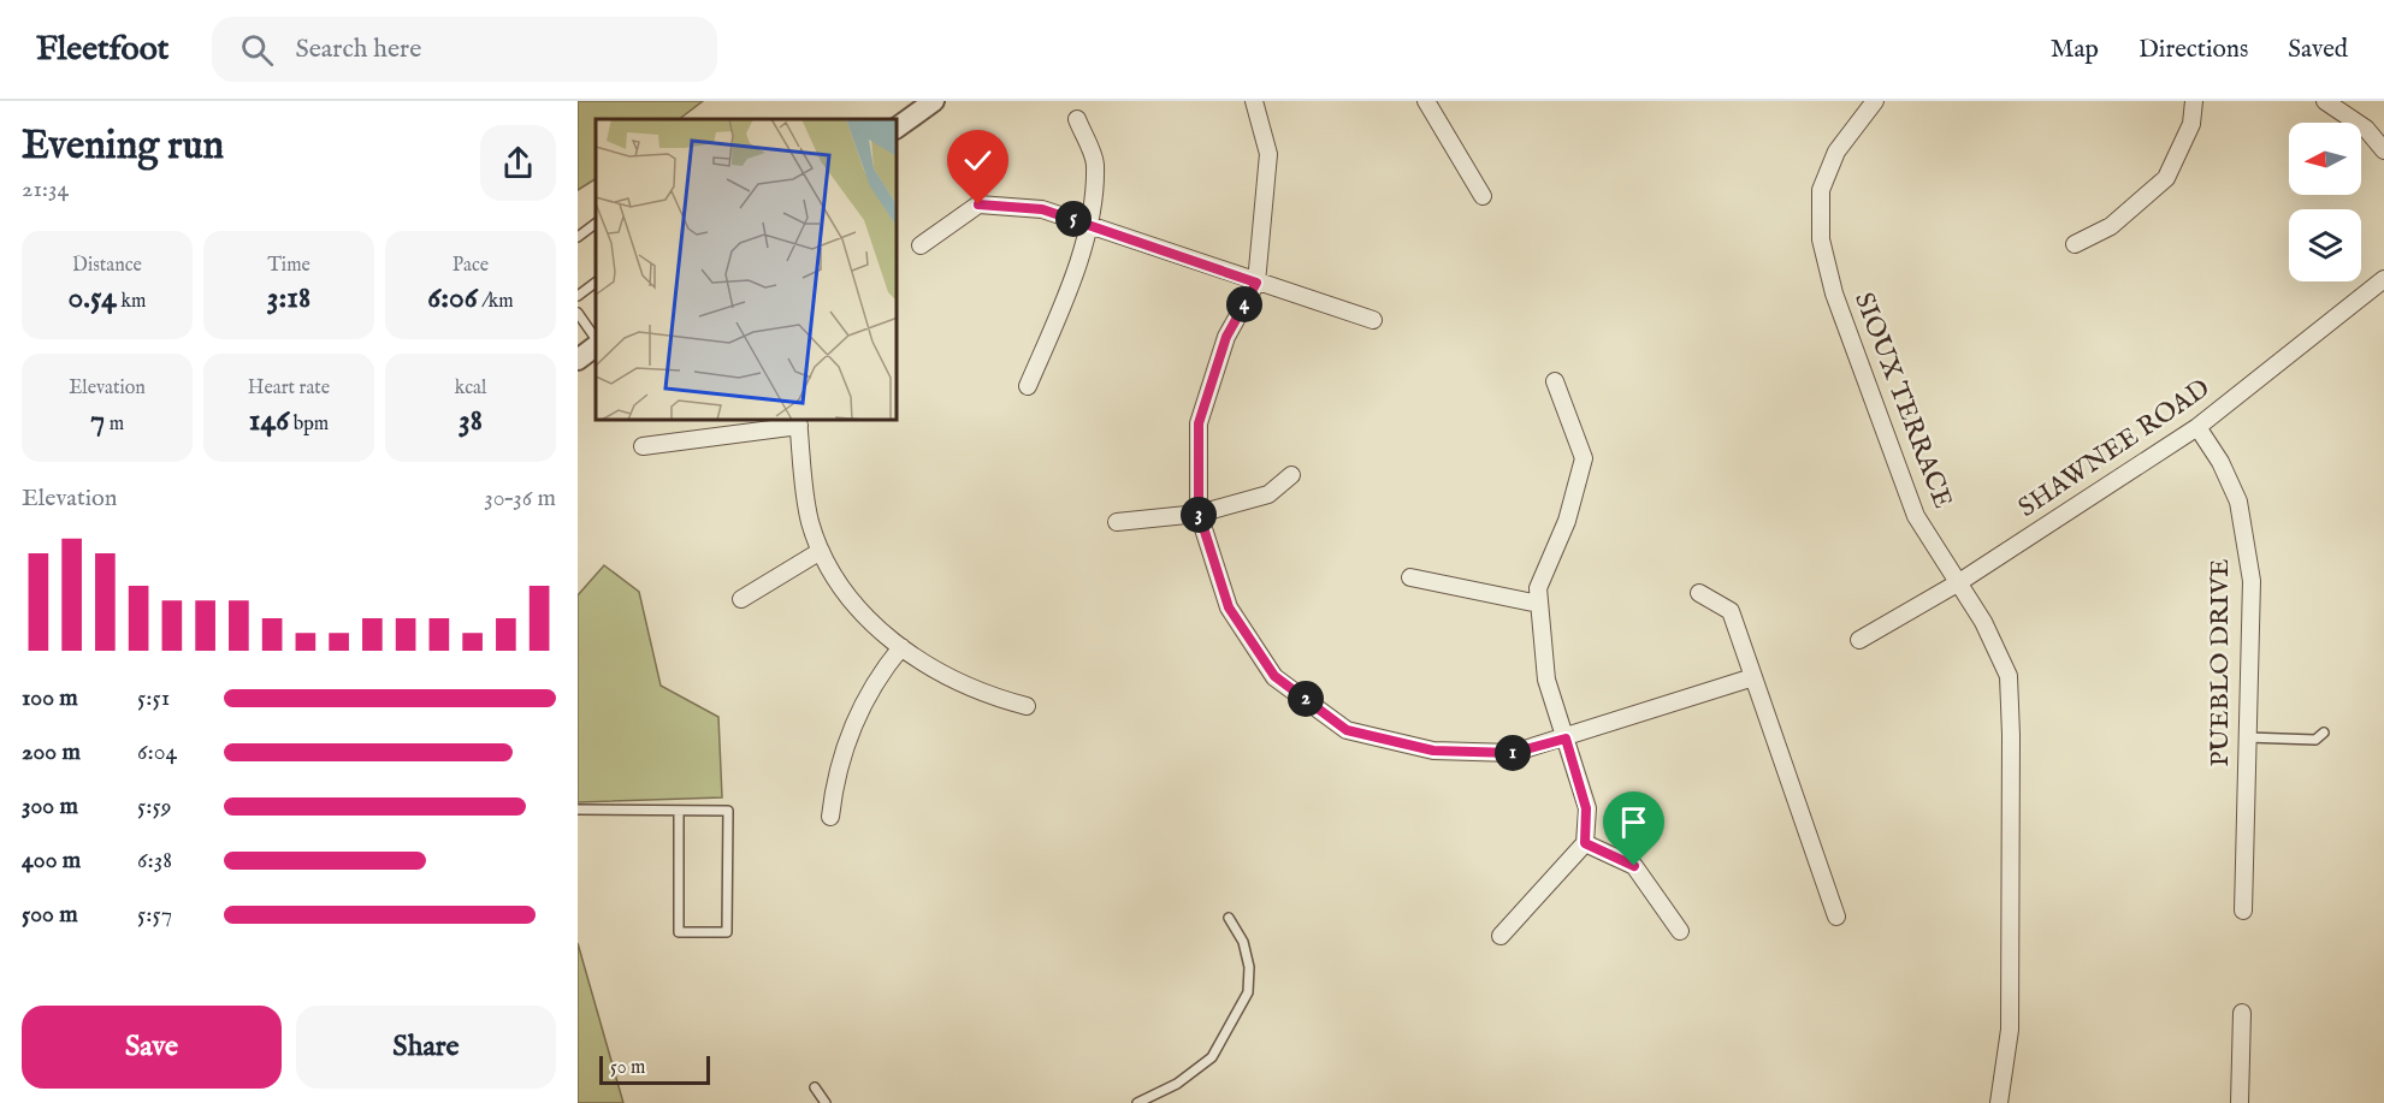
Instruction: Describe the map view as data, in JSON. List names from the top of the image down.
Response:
{
  "streets": {
    "street": ["SIOUX TERRACE", "SHAWNEE ROAD", "PUEBLO DRIVE"]
  },
  "crossings": [
    ["SIOUX TERRACE", "SHAWNEE ROAD"],
    ["SHAWNEE ROAD", "PUEBLO DRIVE"]
  ],
  "scale_bar": "50 m",
  "north": "left",
  "page": {
    "header": "Fleetfoot",
    "search": "Search here",
    "nav": ["Map", "Directions", "Saved"],
    "heading": ["Evening run", "21:34"],
    "pins": [
      "5",
      "4",
      "3",
      "2",
      "1"
    ],
    "stats": [
      ["Distance", "0.54 km"],
      ["Time", "3:18"],
      ["Pace", "6:06 /km"],
      ["Elevation", "7 m"],
      ["Heart rate", "146 bpm"],
      ["kcal", "38"]
    ],
    "chart": ["Elevation", "30–36 m"],
    "list": [
      {
        "name": "100 m",
        "note": "5:51"
      },
      {
        "name": "200 m",
        "note": "6:04"
      },
      {
        "name": "300 m",
        "note": "5:59"
      },
      {
        "name": "400 m",
        "note": "6:38"
      },
      {
        "name": "500 m",
        "note": "5:57"
      }
    ],
    "buttons": ["Save", "Share"],
    "scale": "50 m"
  }
}
